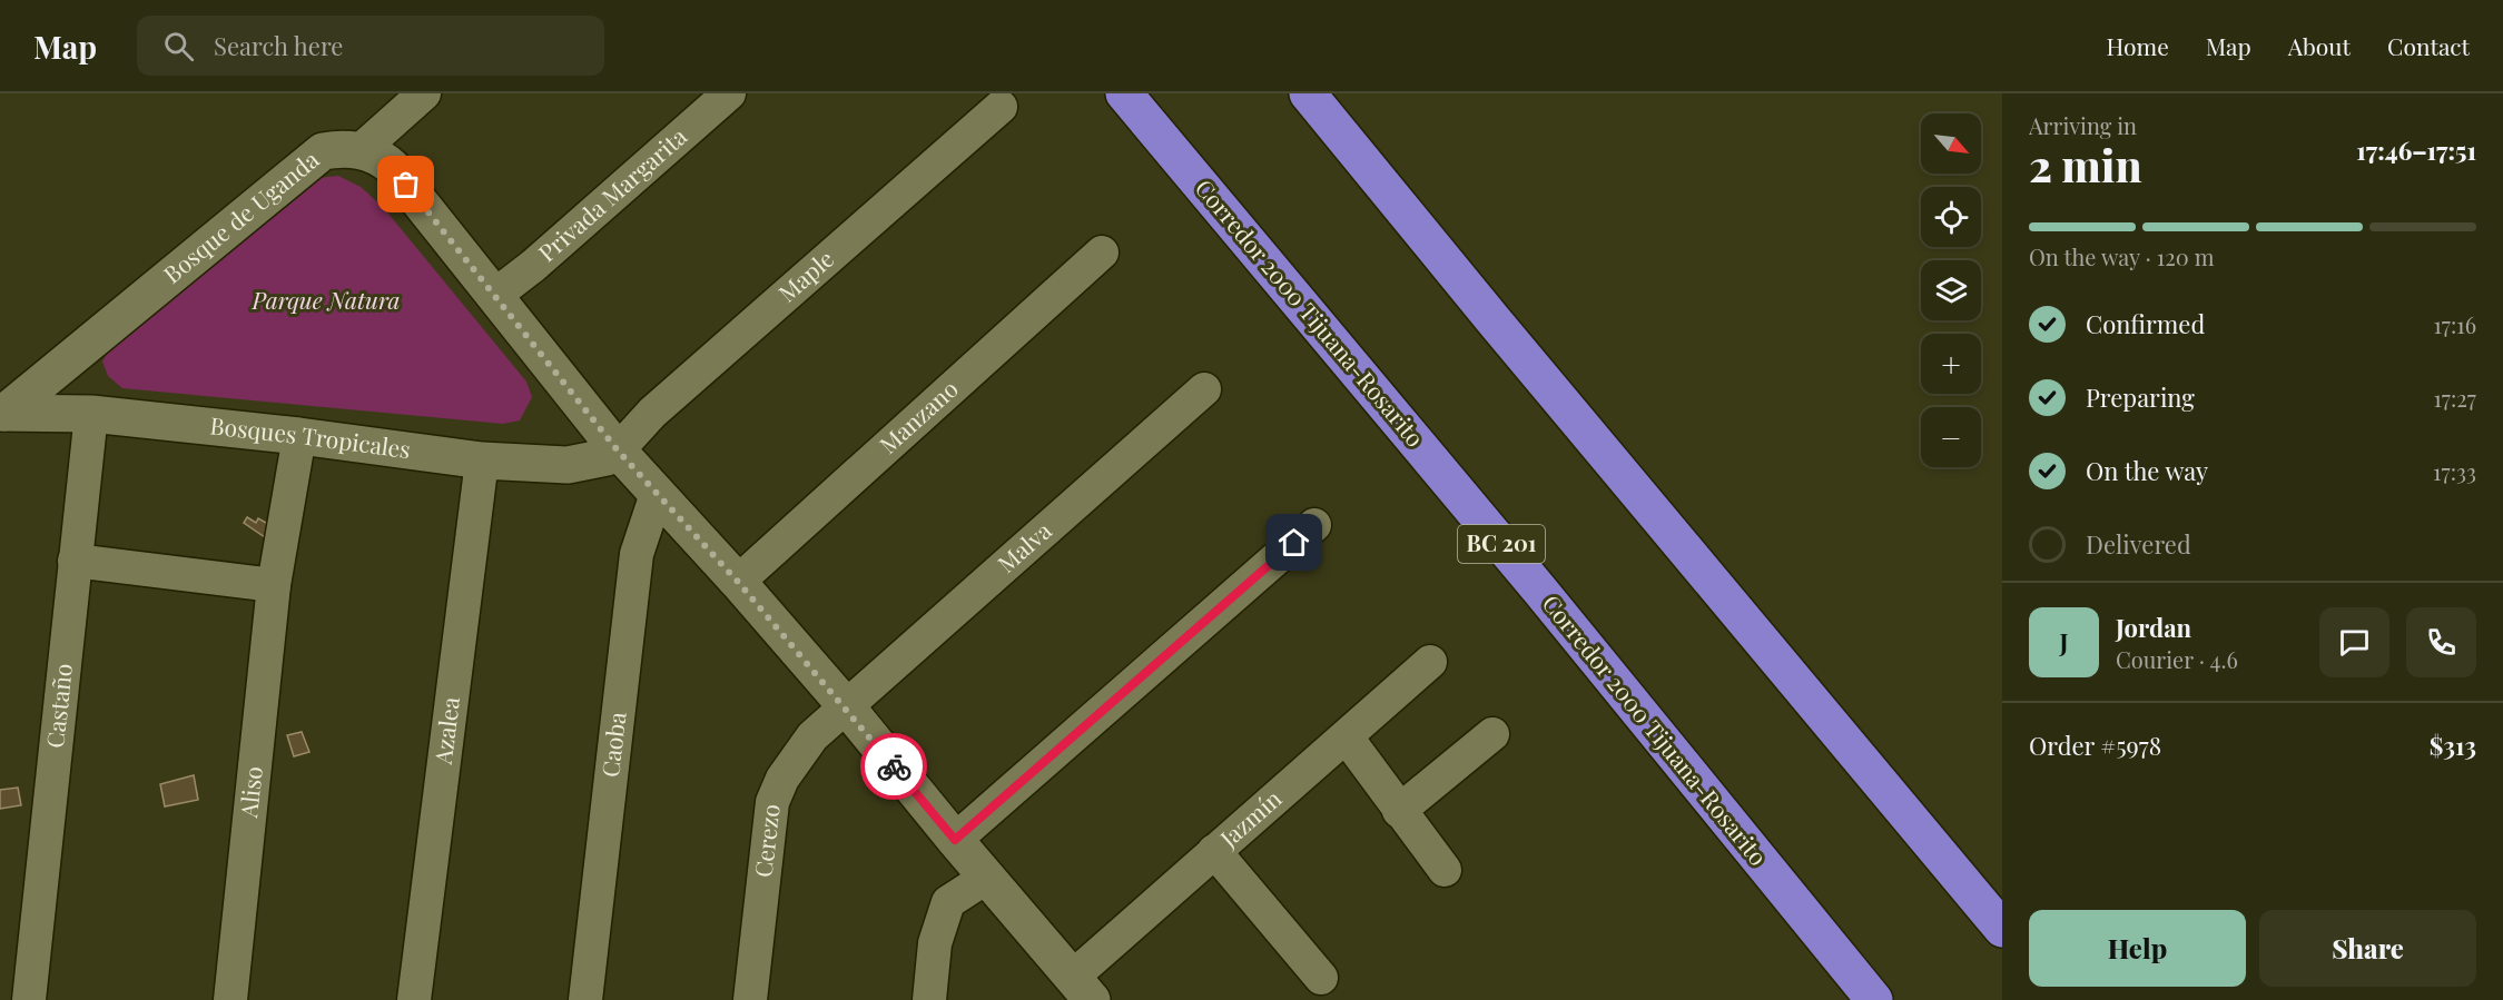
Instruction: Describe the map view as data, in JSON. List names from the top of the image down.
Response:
{
  "streets": {
    "highway": ["Corredor 2000 Tijuana-Rosarito", "BC 201"],
    "street": [
      "Privada Margarita",
      "Bosque de Uganda",
      "Maple",
      "Manzano",
      "Bosques Tropicales",
      "Malva",
      "Castaño",
      "Azalea",
      "Caoba",
      "Aliso",
      "Jazmín",
      "Cerezo"
    ]
  },
  "crossings": [
    ["Privada Margarita", "Bosque de Uganda"],
    ["Bosque de Uganda", "Maple"],
    ["Bosque de Uganda", "Manzano"],
    ["Bosque de Uganda", "Bosques Tropicales"],
    ["Bosque de Uganda", "Malva"],
    ["Bosque de Uganda", "Caoba"],
    ["Bosque de Uganda", "Jazmín"],
    ["Bosque de Uganda", "Cerezo"],
    ["Maple", "Bosques Tropicales"],
    ["Bosques Tropicales", "Castaño"],
    ["Bosques Tropicales", "Azalea"],
    ["Bosques Tropicales", "Aliso"],
    ["Malva", "Cerezo"]
  ],
  "parks": ["Parque Natura"],
  "north": "bottom right",
  "page": {
    "header": "Map",
    "search": "Search here",
    "nav": [
      "Home",
      "Map",
      "About",
      "Contact"
    ],
    "heading": ["2 min", "Arriving in", "17:46–17:51"],
    "panel": [
      "Jordan",
      "Courier · 4.6",
      "Order #5978",
      "$313"
    ],
    "map_buttons": ["+", "−"],
    "bar": "On the way · 120 m",
    "list": [
      ["Confirmed", "17:16"],
      ["Preparing", "17:27"],
      ["On the way", "17:33"],
      "Delivered"
    ],
    "round": "J",
    "buttons": ["Help", "Share"]
  }
}
